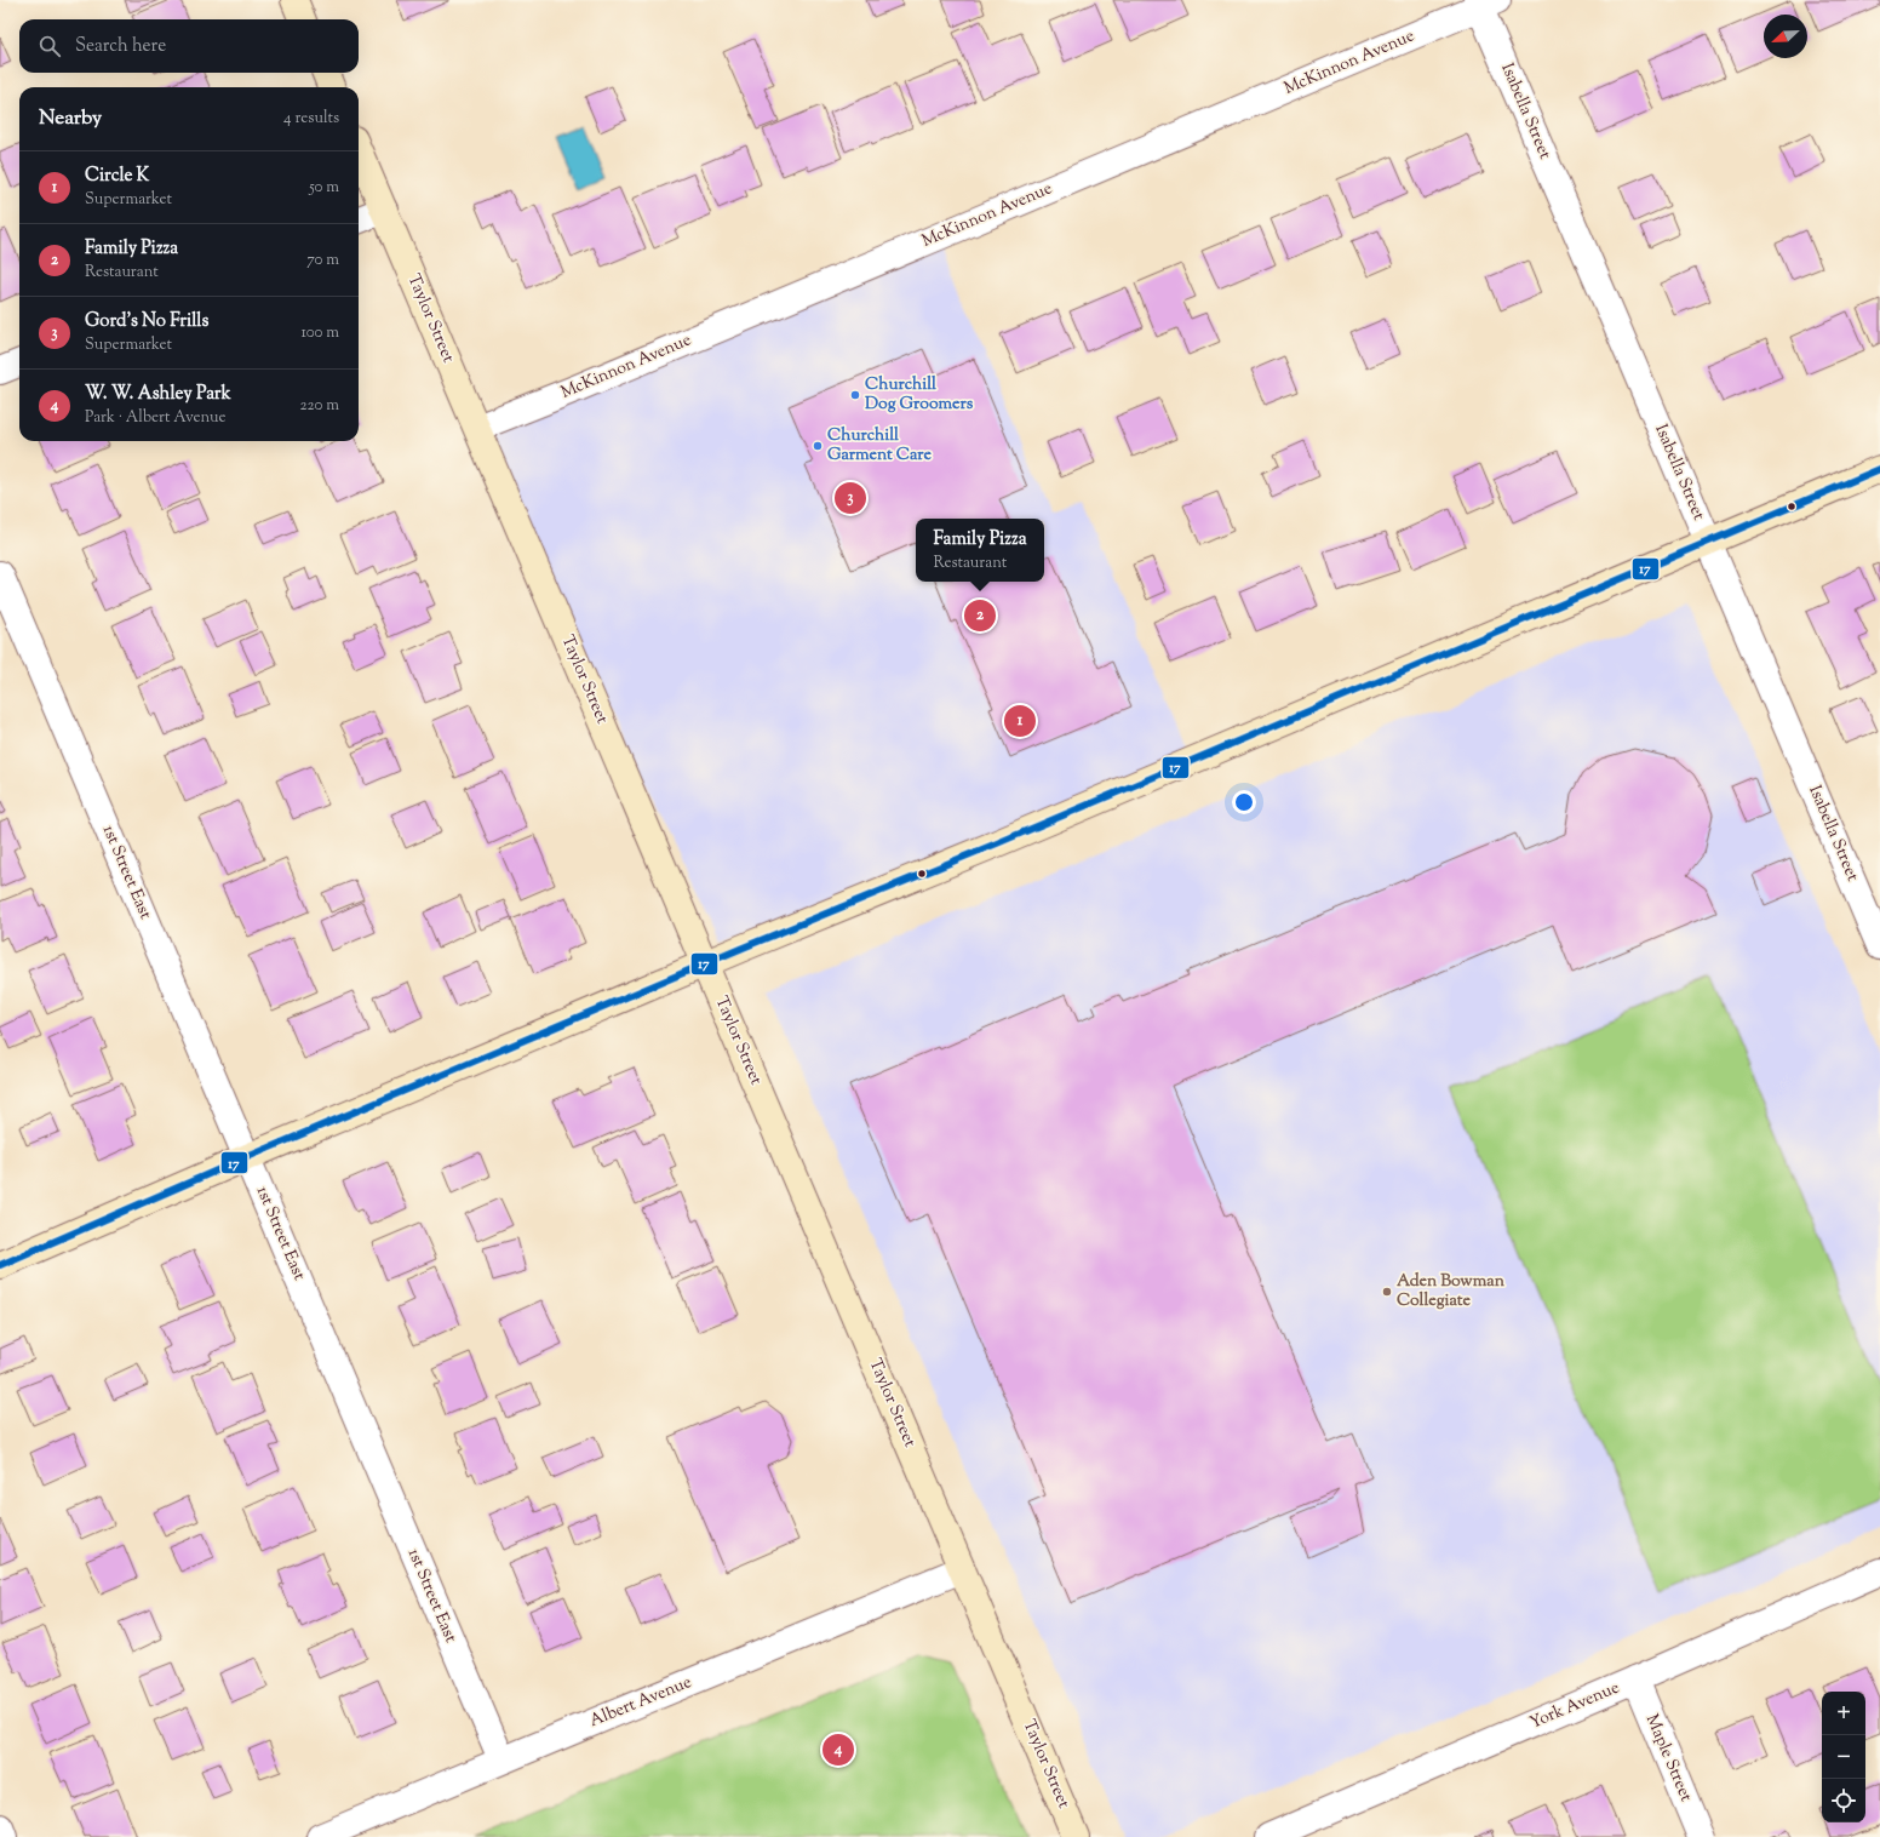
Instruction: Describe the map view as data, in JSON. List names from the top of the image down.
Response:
{
  "streets": {
    "main road": ["Taylor Street"],
    "street": [
      "McKinnon Avenue",
      "Isabella Street",
      "1st Street East",
      "Albert Avenue",
      "York Avenue",
      "Maple Street"
    ]
  },
  "crossings": [
    ["McKinnon Avenue", "Isabella Street"],
    ["McKinnon Avenue", "Taylor Street"],
    ["Taylor Street", "Albert Avenue"],
    ["1st Street East", "Albert Avenue"],
    ["York Avenue", "Maple Street"]
  ],
  "places": ["Churchill Dog Groomers", "Churchill Garment Care", "Aden Bowman Collegiate"],
  "lines": ["transit line 17"],
  "north": "bottom left",
  "page": {
    "search": "Search here",
    "heading": ["Nearby", "4 results"],
    "list": [
      {
        "mark": "1",
        "name": "Circle K",
        "note": "Supermarket",
        "value": "50 m"
      },
      {
        "mark": "2",
        "name": "Family Pizza",
        "note": "Restaurant",
        "value": "70 m"
      },
      {
        "mark": "3",
        "name": "Gord's No Frills",
        "note": "Supermarket",
        "value": "100 m"
      },
      {
        "mark": "4",
        "name": "W. W. Ashley Park",
        "note": "Park · Albert Avenue",
        "value": "220 m"
      }
    ],
    "pins": [
      "3",
      "2",
      "1",
      "4"
    ],
    "popup": ["Family Pizza", "Restaurant"],
    "map_buttons": ["+", "−"]
  }
}
